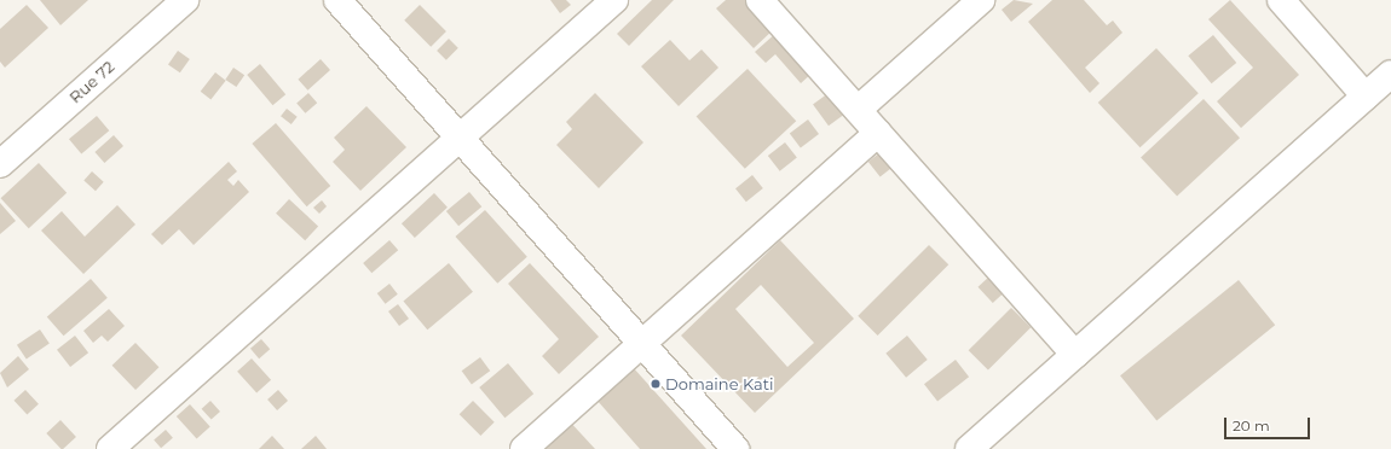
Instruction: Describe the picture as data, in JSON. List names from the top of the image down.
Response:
{
  "streets": {
    "street": ["Rue 72"]
  },
  "places": ["Domaine Kati"],
  "scale_bar": "20 m"
}
